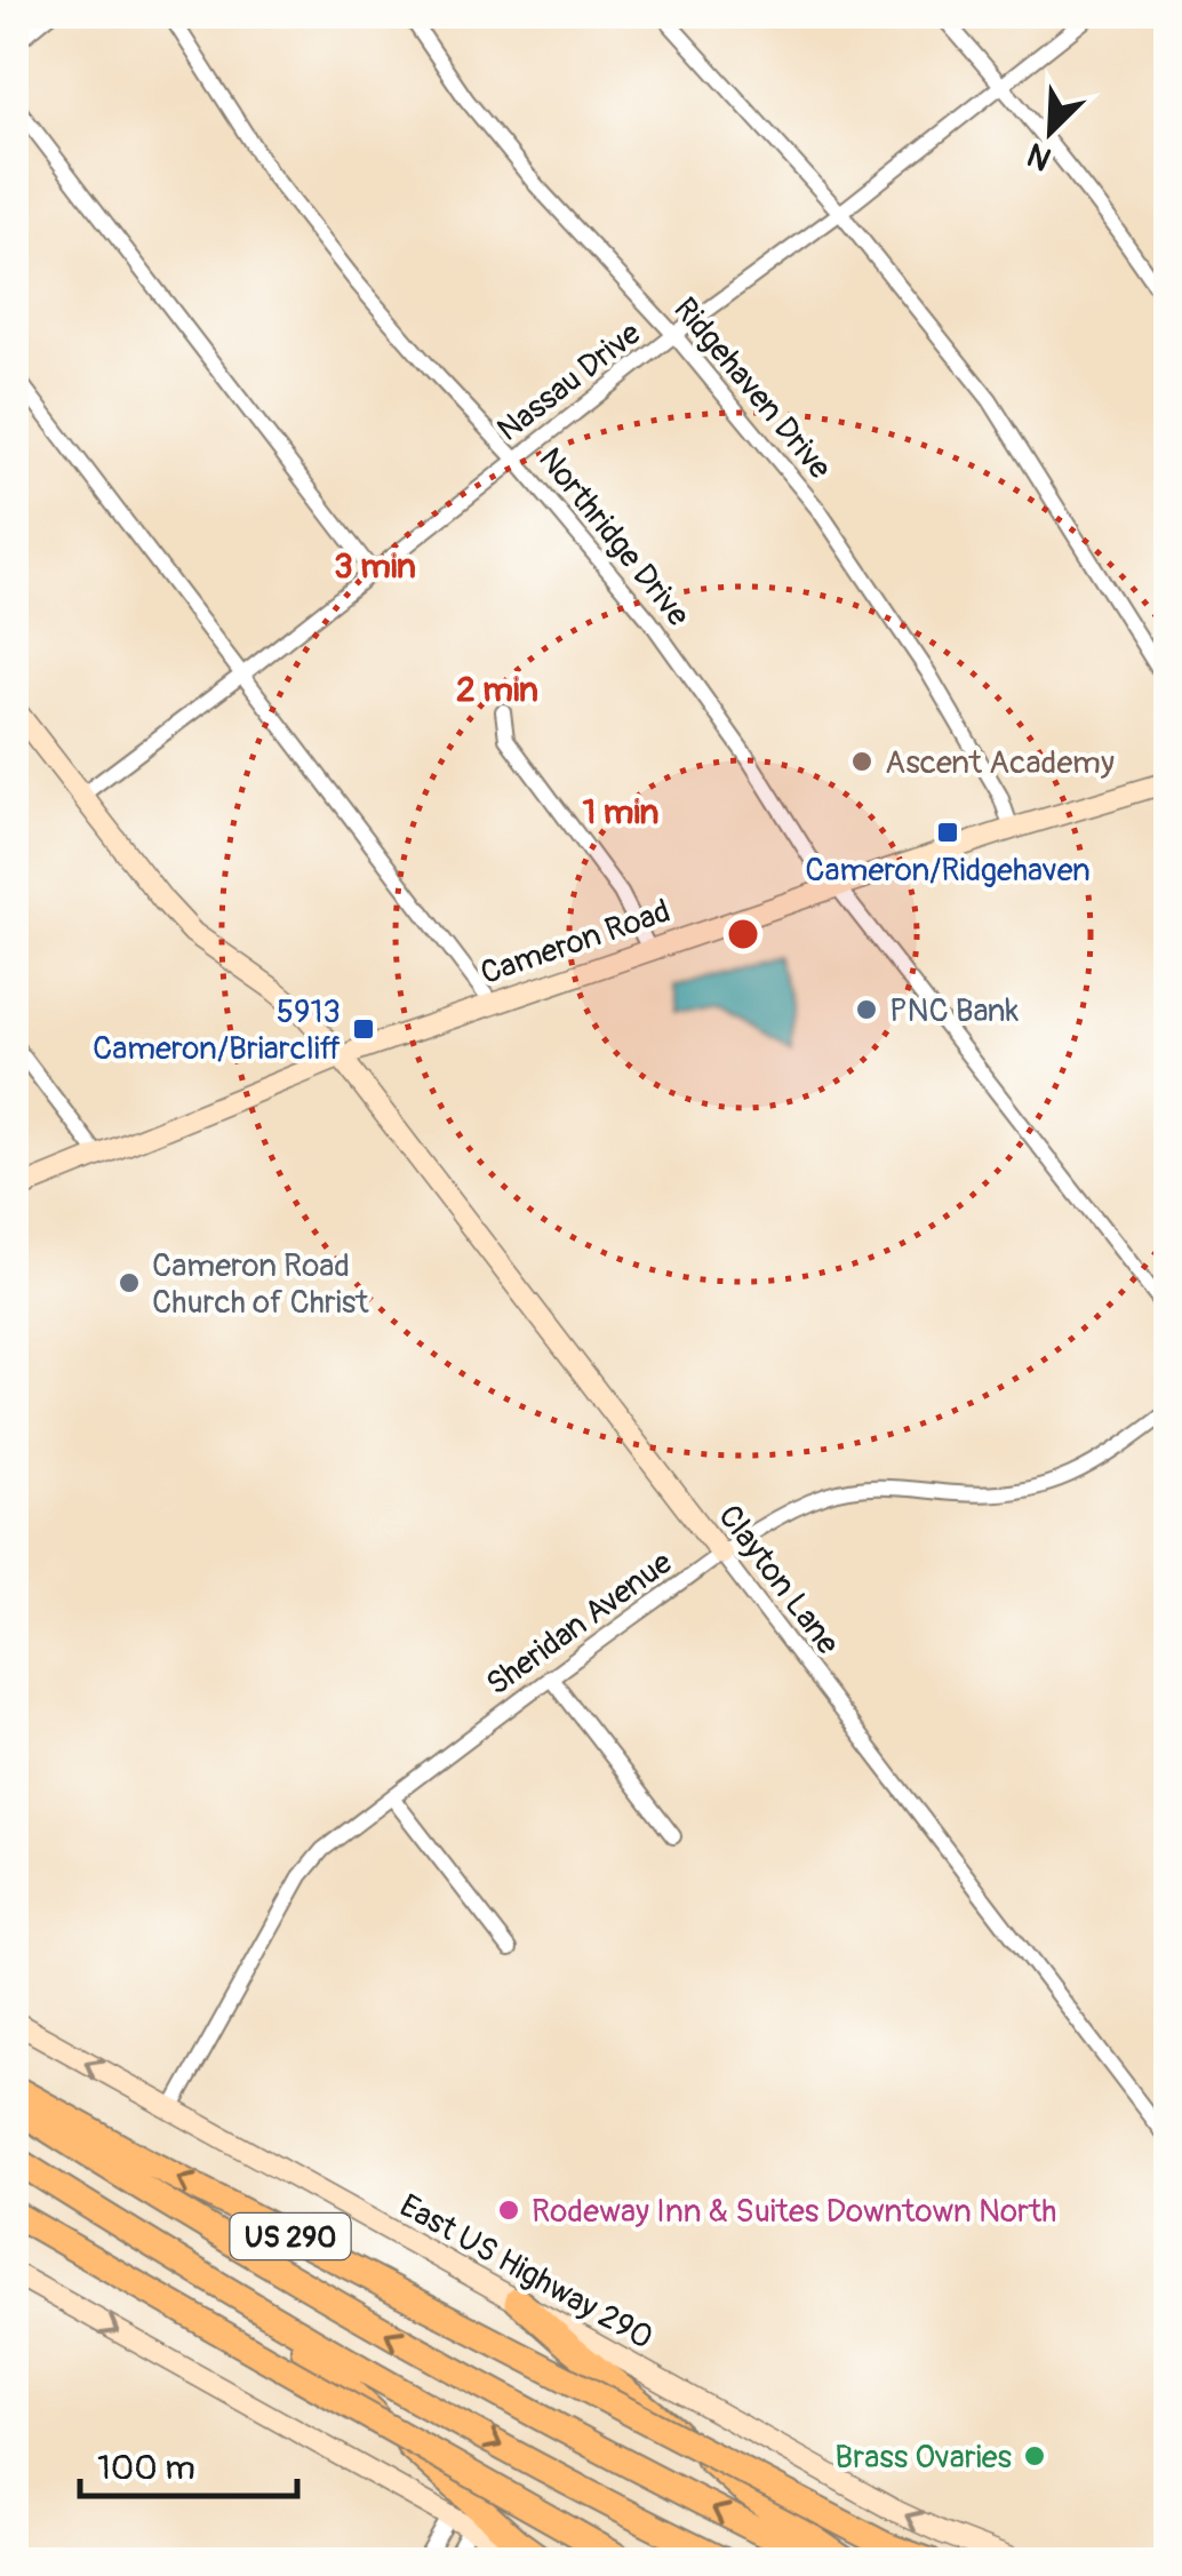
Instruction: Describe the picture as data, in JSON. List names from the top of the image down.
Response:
{
  "streets": {
    "highway": ["US 290"],
    "main road": ["Cameron Road", "Clayton Lane", "East US Highway 290"],
    "street": [
      "Nassau Drive",
      "Ridgehaven Drive",
      "Northridge Drive",
      "Sheridan Avenue"
    ]
  },
  "crossings": [
    ["Nassau Drive", "Ridgehaven Drive"],
    ["Nassau Drive", "Northridge Drive"],
    ["Nassau Drive", "Clayton Lane"],
    ["Ridgehaven Drive", "Cameron Road"],
    ["Northridge Drive", "Cameron Road"],
    ["Cameron Road", "Clayton Lane"],
    ["Clayton Lane", "Sheridan Avenue"],
    ["Sheridan Avenue", "East US Highway 290"]
  ],
  "one_way": ["East US Highway 290"],
  "places": {
    "other": [
      "Ascent Academy",
      "PNC Bank",
      "Cameron Road Church of Christ",
      "Rodeway Inn & Suites Downtown North",
      "Brass Ovaries"
    ],
    "transit": ["Cameron/Ridgehaven", "5913 Cameron/Briarcliff"]
  },
  "scale_bar": "100 m",
  "north": "bottom left",
  "rings": ["3 min", "2 min", "1 min"]
}
